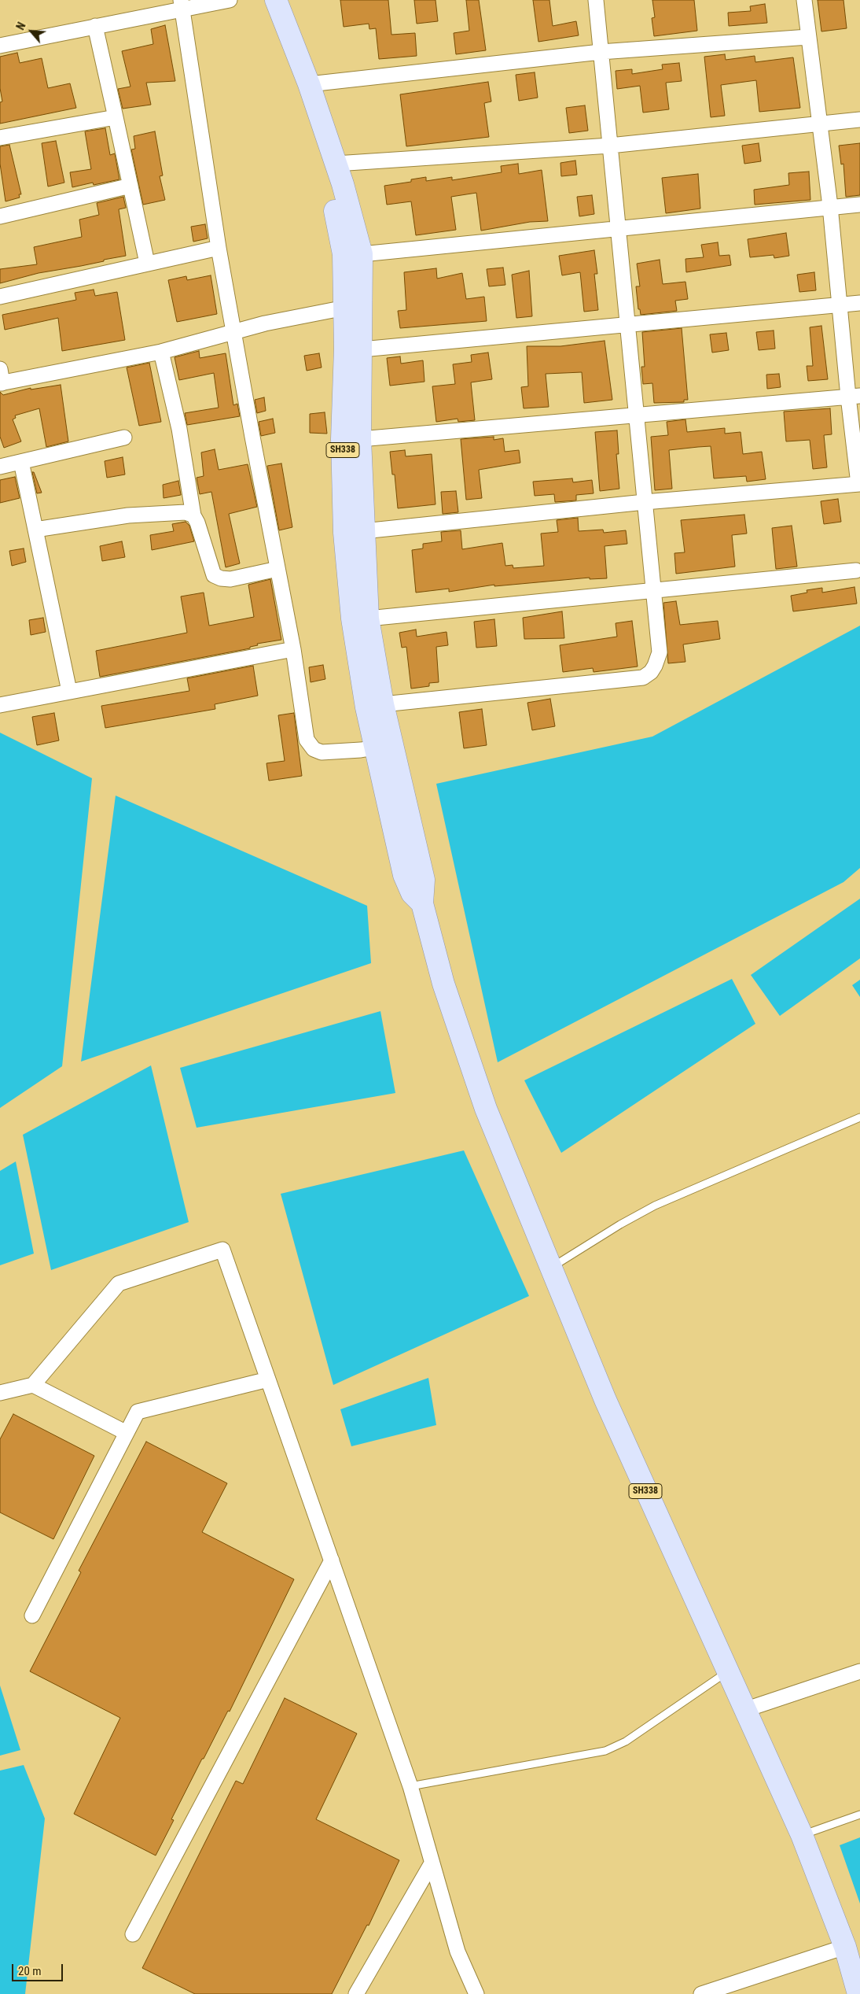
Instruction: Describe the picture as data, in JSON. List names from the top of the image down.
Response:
{
  "streets": {
    "main road": ["SH338"]
  },
  "scale_bar": "20 m",
  "north": "top left"
}
